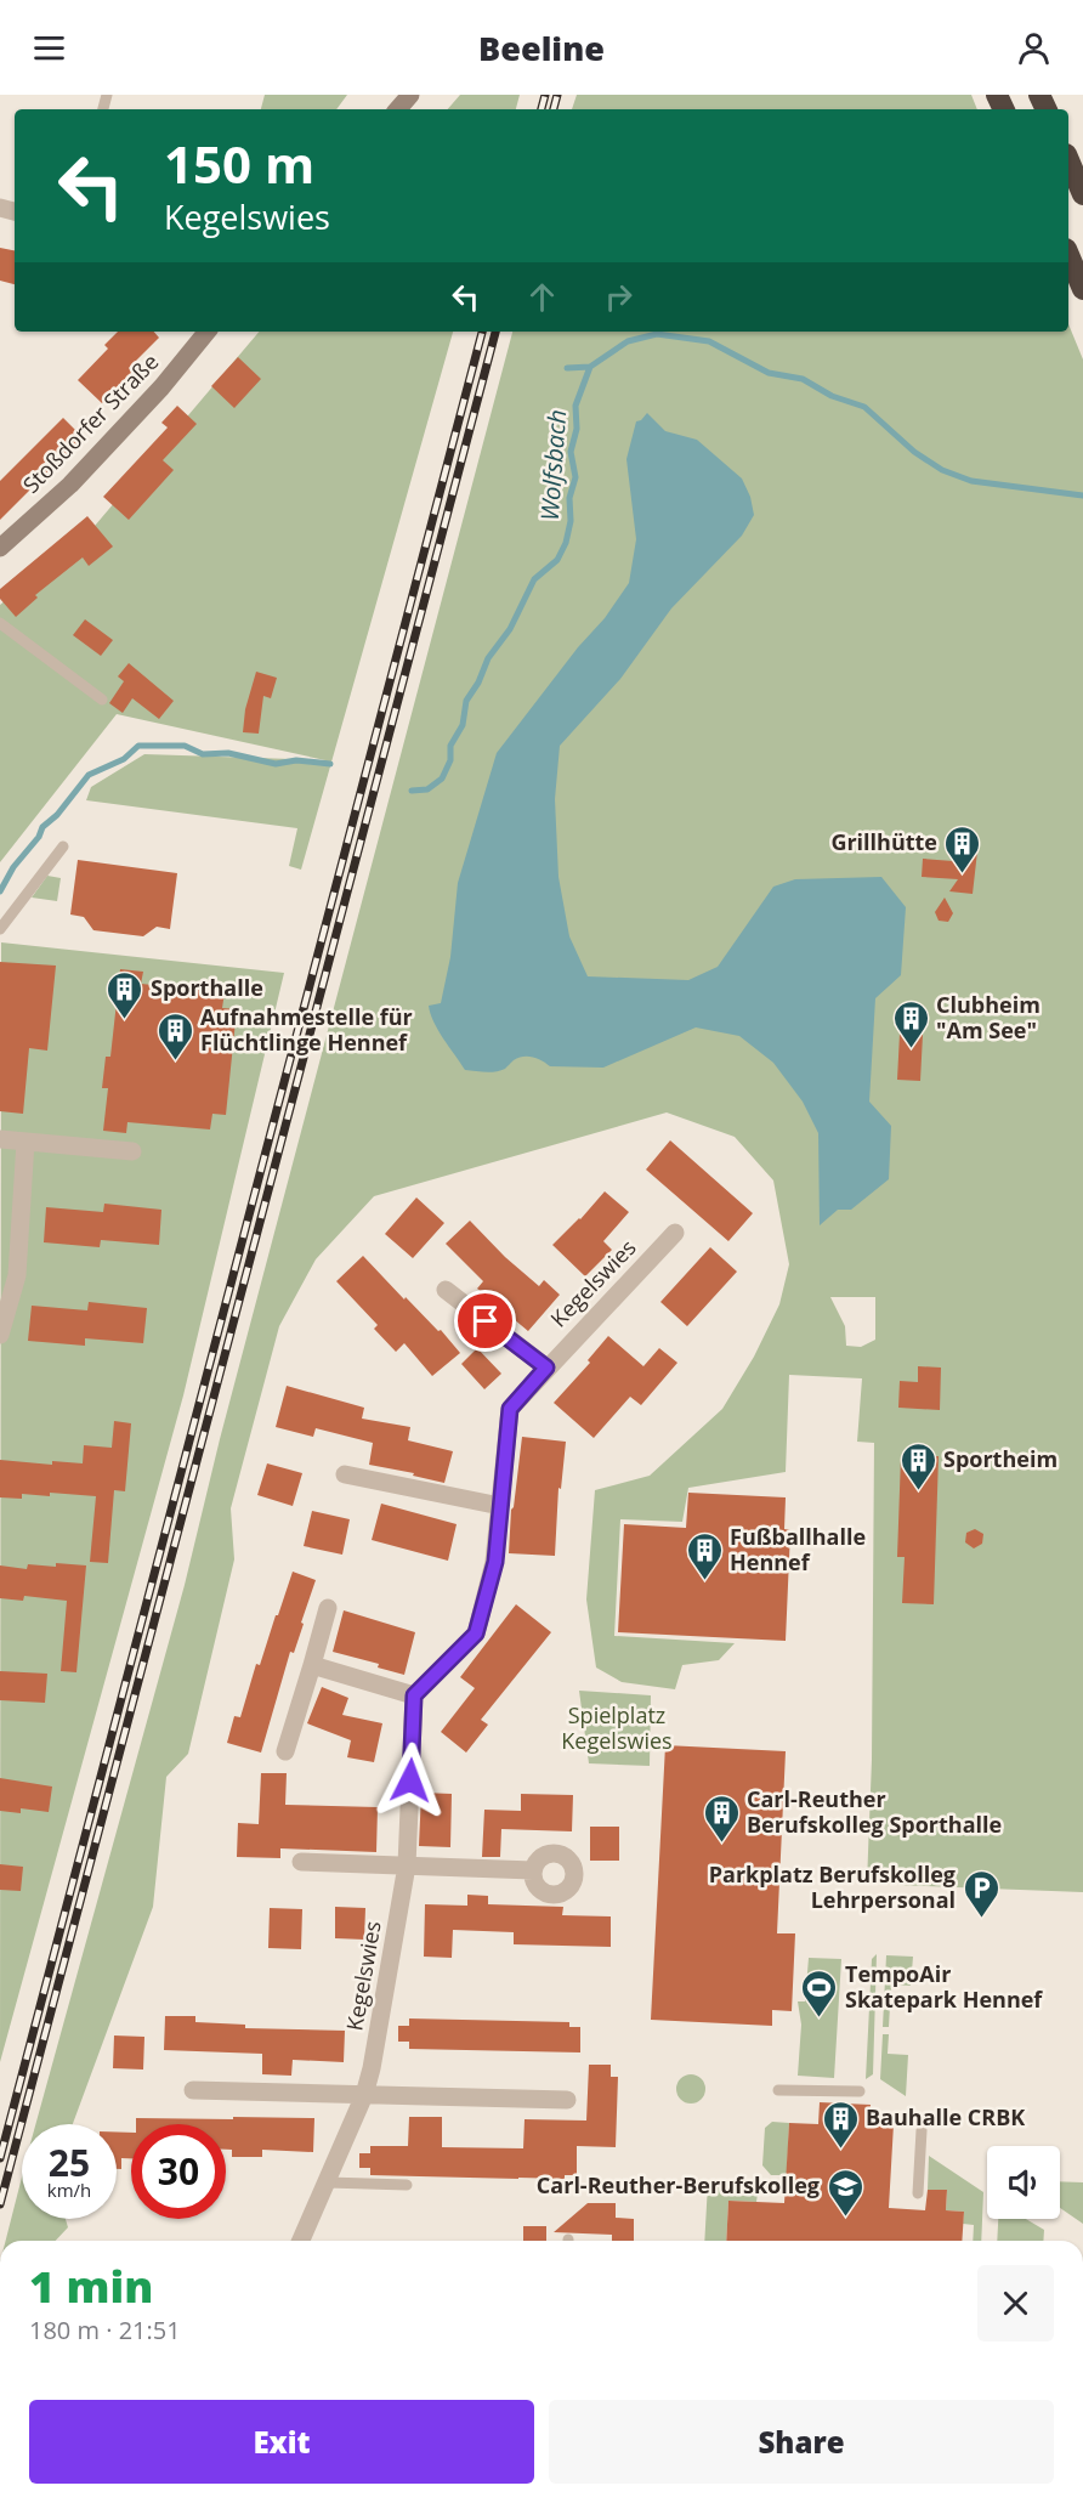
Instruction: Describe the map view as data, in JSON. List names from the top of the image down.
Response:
{
  "streets": {
    "main road": ["Stoßdorfer Straße"],
    "street": ["Kegelswies"]
  },
  "water": ["Wolfsbach"],
  "parks": ["Spielplatz Kegelswies"],
  "places": {
    "building": [
      "Grillhütte",
      "Sporthalle",
      "Clubheim \"Am See\"",
      "Aufnahmestelle für Flüchtlinge Hennef",
      "Sportheim",
      "Fußballhalle Hennef",
      "Carl-Reuther Berufskolleg Sporthalle",
      "Bauhalle CRBK"
    ],
    "parking": ["Parkplatz Berufskolleg Lehrpersonal"],
    "sports": ["TempoAir Skatepark Hennef"],
    "school or university": ["Carl-Reuther-Berufskolleg"]
  },
  "page": {
    "header": "Beeline",
    "turn": ["150 m", "Kegelswies"],
    "speed": "25 km/h",
    "limit": "30",
    "heading": ["1 min", "180 m · 21:51"],
    "buttons": ["Exit", "Share"]
  }
}
